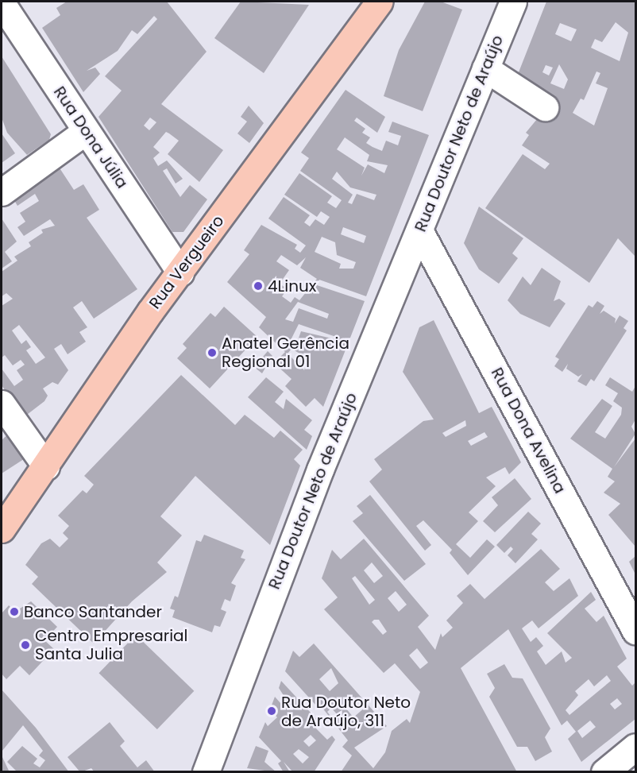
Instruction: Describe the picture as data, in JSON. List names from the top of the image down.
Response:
{
  "streets": {
    "main road": ["Rua Vergueiro"],
    "street": ["Rua Doutor Neto de Araújo", "Rua Dona Júlia", "Rua Dona Avelina"]
  },
  "crossings": [
    ["Rua Doutor Neto de Araújo", "Rua Dona Avelina"],
    ["Rua Dona Júlia", "Rua Vergueiro"]
  ],
  "places": [
    "4Linux",
    "Anatel Gerência Regional 01",
    "Banco Santander",
    "Centro Empresarial Santa Julia",
    "Rua Doutor Neto de Araújo, 311"
  ]
}
